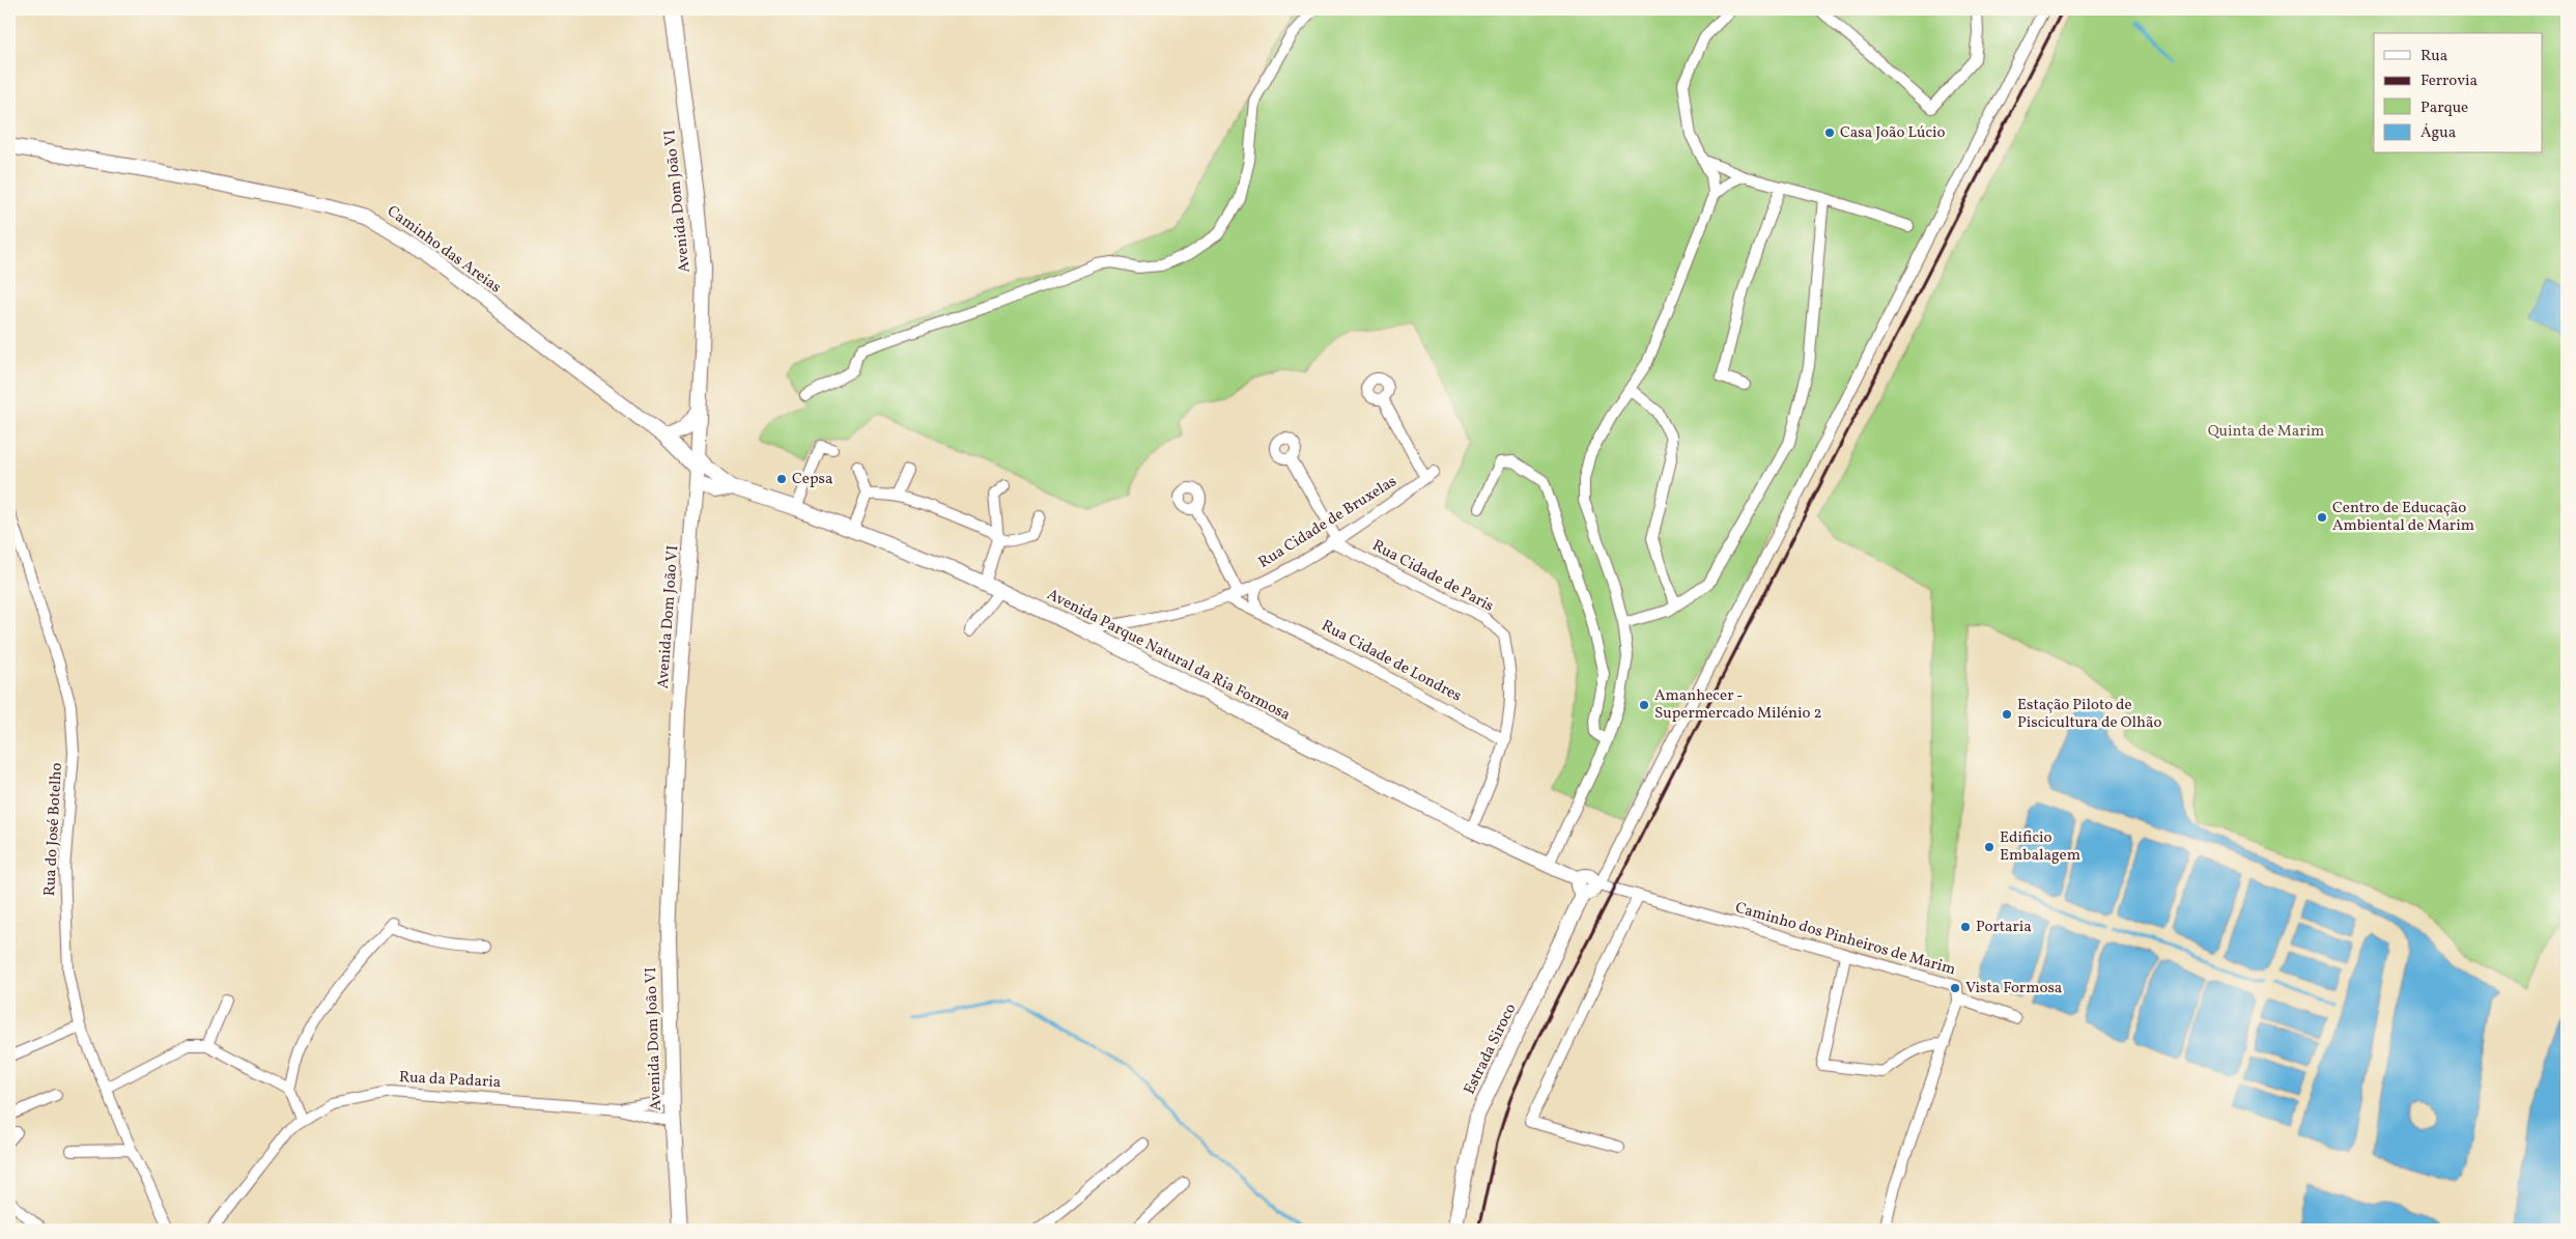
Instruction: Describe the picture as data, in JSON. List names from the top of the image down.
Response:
{
  "streets": {
    "street": [
      "Avenida Dom João VI",
      "Caminho das Areias",
      "Rua Cidade de Bruxelas",
      "Rua Cidade de Paris",
      "Avenida Parque Natural da Ria Formosa",
      "Rua Cidade de Londres",
      "Rua do José Botelho",
      "Caminho dos Pinheiros de Marim",
      "Estrada Siroco",
      "Rua da Padaria"
    ]
  },
  "crossings": [
    ["Avenida Dom João VI", "Caminho das Areias"],
    ["Caminho das Areias", "Avenida Parque Natural da Ria Formosa"],
    ["Rua Cidade de Bruxelas", "Rua Cidade de Paris"],
    ["Rua Cidade de Bruxelas", "Avenida Parque Natural da Ria Formosa"],
    ["Rua Cidade de Bruxelas", "Rua Cidade de Londres"],
    ["Rua Cidade de Paris", "Avenida Parque Natural da Ria Formosa"],
    ["Rua Cidade de Paris", "Rua Cidade de Londres"],
    ["Avenida Parque Natural da Ria Formosa", "Caminho dos Pinheiros de Marim"],
    ["Avenida Parque Natural da Ria Formosa", "Estrada Siroco"],
    ["Caminho dos Pinheiros de Marim", "Estrada Siroco"]
  ],
  "parks": ["Quinta de Marim"],
  "places": [
    "Casa João Lúcio",
    "Cepsa",
    "Centro de Educação Ambiental de Marim",
    "Amanhecer - Supermercado Milénio 2",
    "Estação Piloto de Piscicultura de Olhão",
    "Edificio Embalagem",
    "Portaria",
    "Vista Formosa"
  ],
  "legend": [
    "Rua",
    "Ferrovia",
    "Parque",
    "Água"
  ]
}
